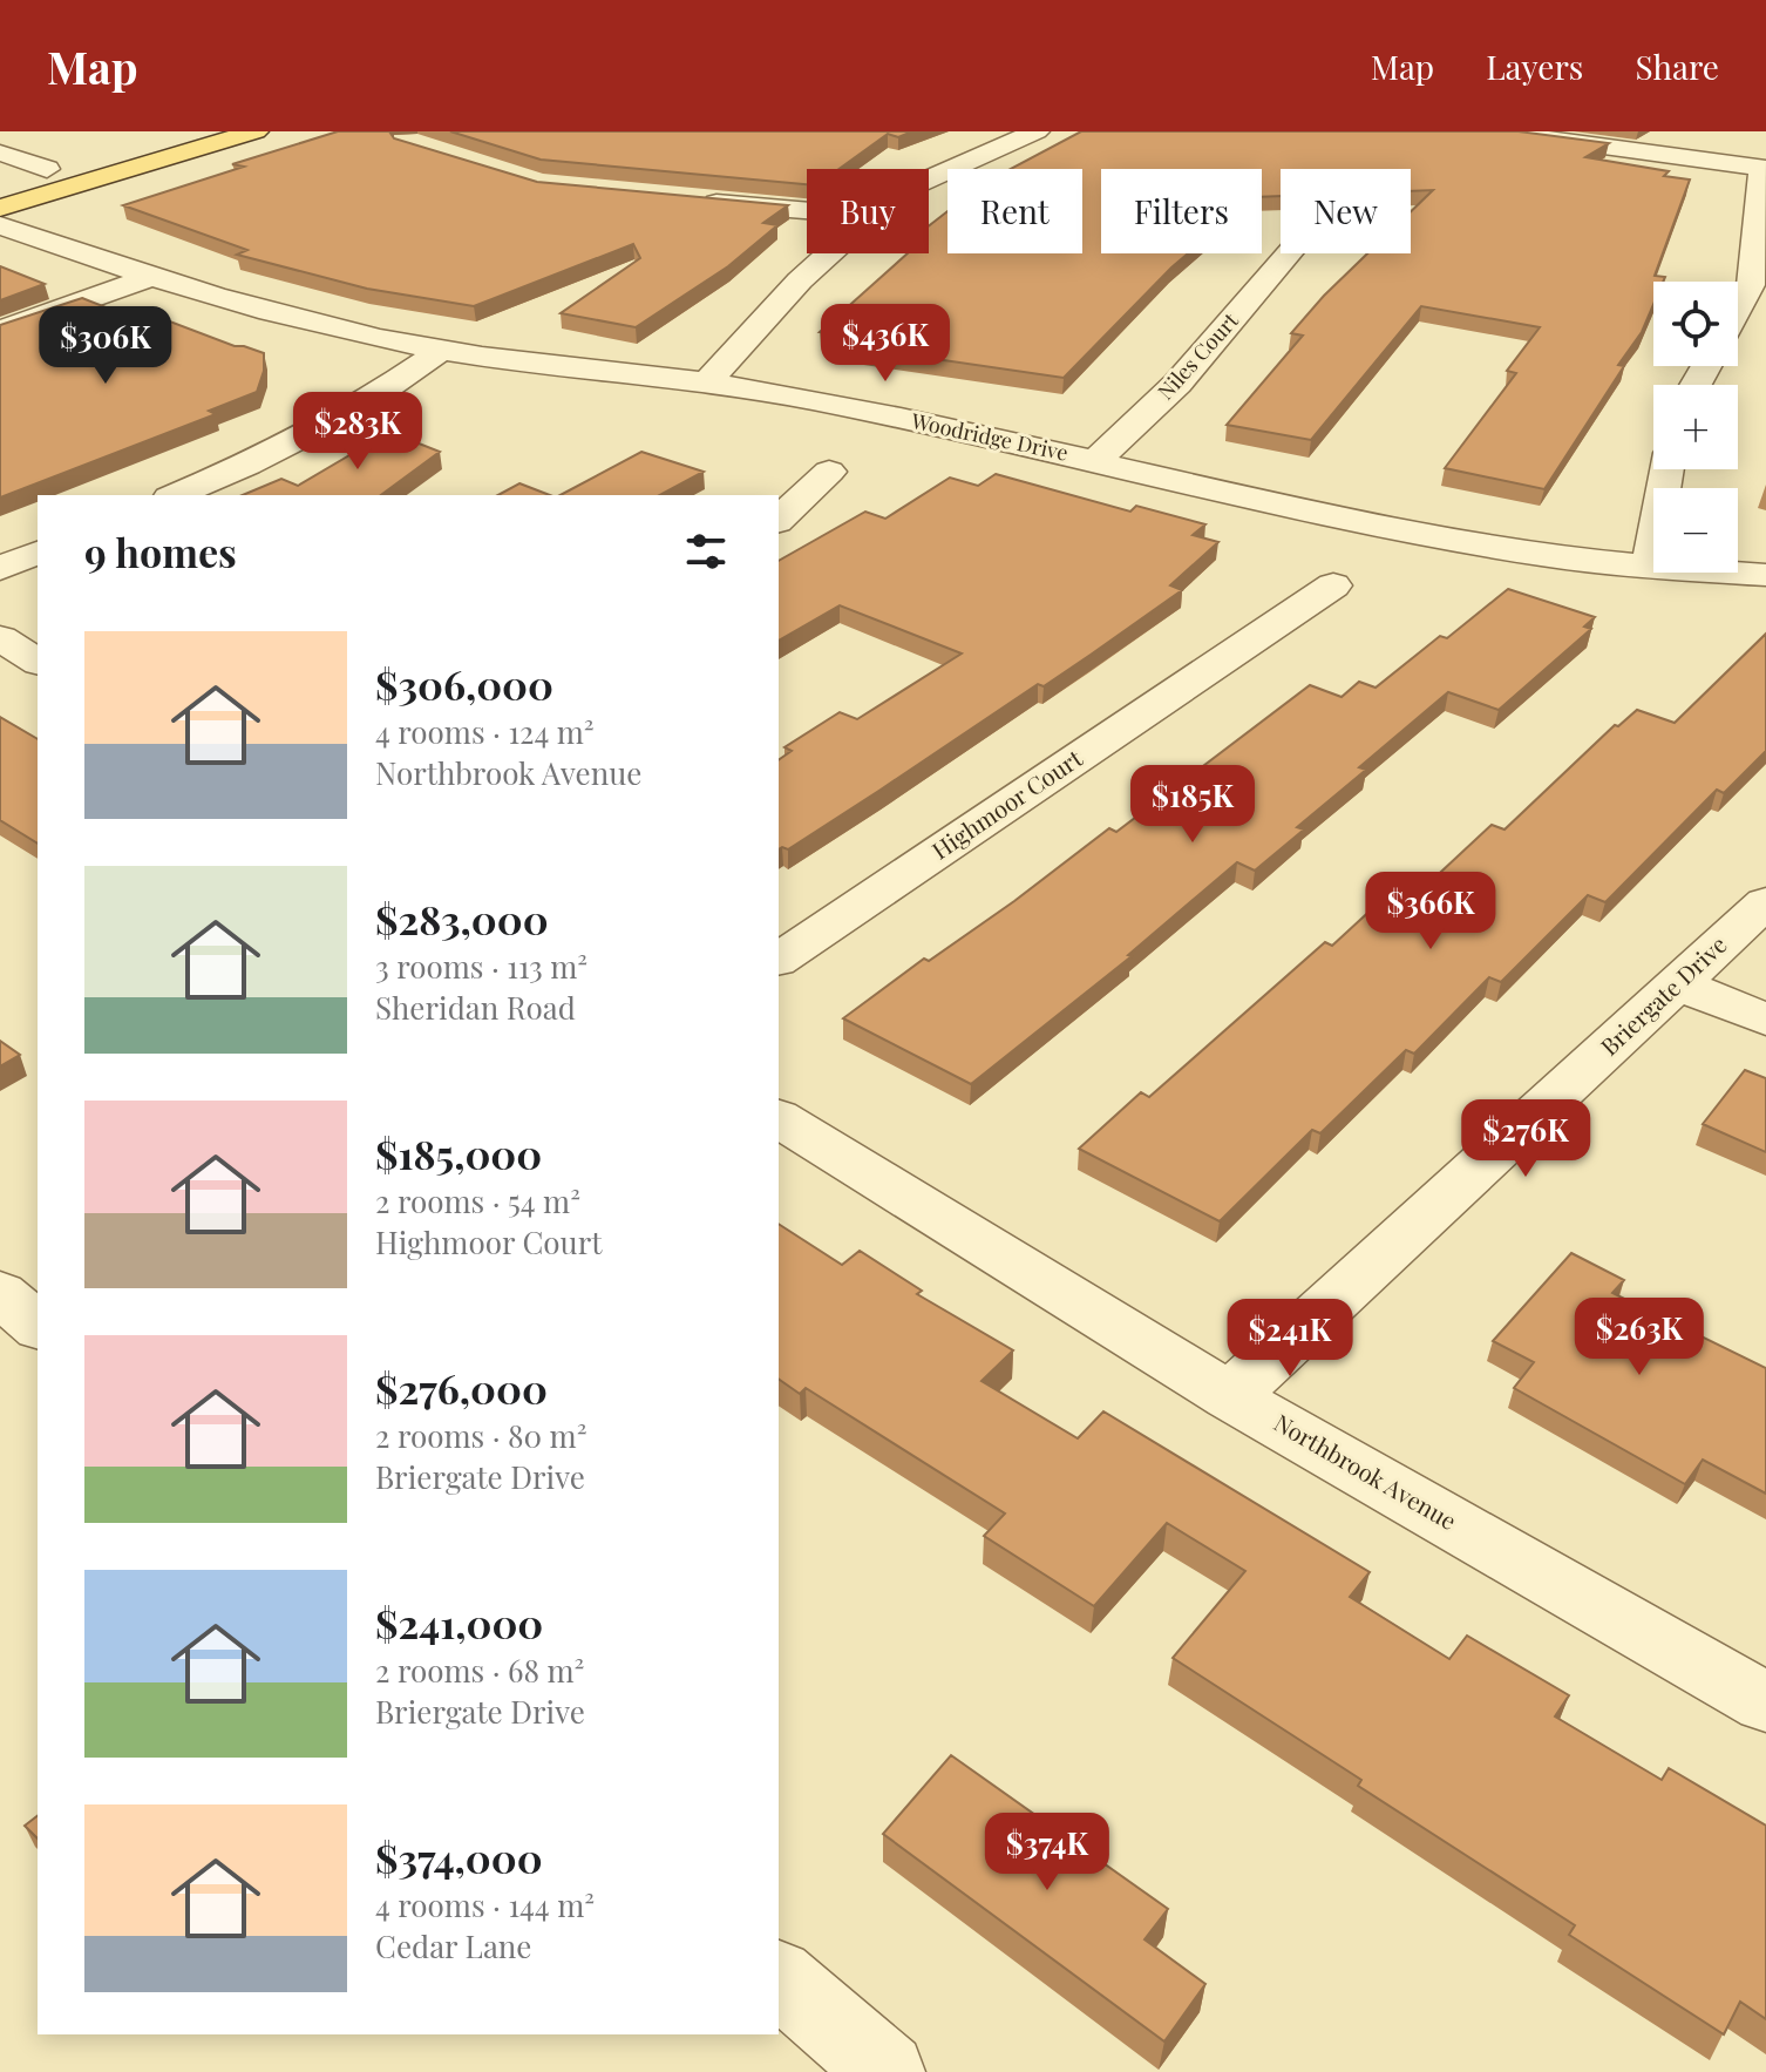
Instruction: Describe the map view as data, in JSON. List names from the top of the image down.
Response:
{
  "streets": {
    "street": [
      "Niles Court",
      "Woodridge Drive",
      "Highmoor Court",
      "Briergate Drive",
      "Northbrook Avenue"
    ]
  },
  "crossings": [
    ["Niles Court", "Woodridge Drive"],
    ["Briergate Drive", "Northbrook Avenue"]
  ],
  "page": {
    "header": "Map",
    "nav": ["Map", "Layers", "Share"],
    "chip": [
      "Buy",
      "Rent",
      "Filters",
      "New"
    ],
    "map_buttons": ["+", "−"],
    "price": [
      "$436K",
      "$306K",
      "$283K",
      "$185K",
      "$366K",
      "$276K",
      "$263K",
      "$241K",
      "$374K"
    ],
    "heading": "9 homes",
    "list": [
      {
        "name": "$306,000",
        "note": "4 rooms · 124 m² · Northbrook Avenue"
      },
      {
        "name": "$283,000",
        "note": "3 rooms · 113 m² · Sheridan Road"
      },
      {
        "name": "$185,000",
        "note": "2 rooms · 54 m² · Highmoor Court"
      },
      {
        "name": "$276,000",
        "note": "2 rooms · 80 m² · Briergate Drive"
      },
      {
        "name": "$241,000",
        "note": "2 rooms · 68 m² · Briergate Drive"
      },
      {
        "name": "$374,000",
        "note": "4 rooms · 144 m² · Cedar Lane"
      }
    ]
  }
}
